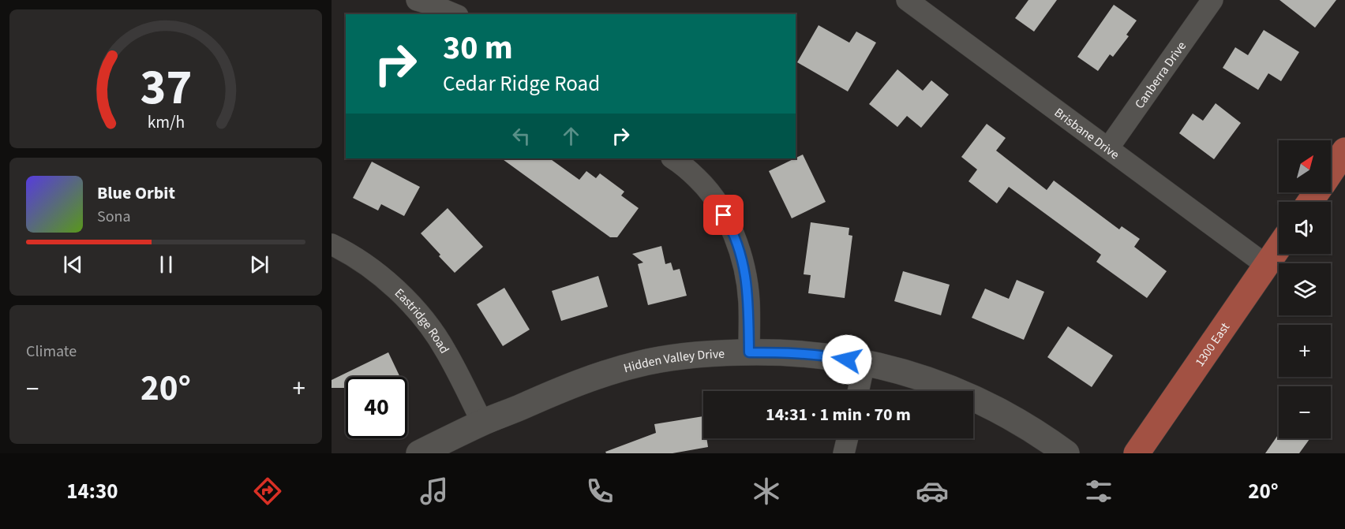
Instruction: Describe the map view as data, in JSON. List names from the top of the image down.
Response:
{
  "streets": {
    "main road": ["1300 East"],
    "street": [
      "Canberra Drive",
      "Brisbane Drive",
      "Eastridge Road",
      "Hidden Valley Drive"
    ]
  },
  "crossings": [
    ["Canberra Drive", "Brisbane Drive"],
    ["Brisbane Drive", "1300 East"],
    ["Eastridge Road", "Hidden Valley Drive"]
  ],
  "north": "top right",
  "page": {
    "turn": ["30 m", "Cedar Ridge Road"],
    "map_buttons": ["+", "−"],
    "song": ["Blue Orbit", "Sona"],
    "tile": "Climate",
    "heat": ["−", "20°", "+"],
    "limit": "40",
    "trip": "14:31 · 1 min · 70 m",
    "tabs": ["14:30", "20°"],
    "gauge": ["37", "km/h"]
  }
}
